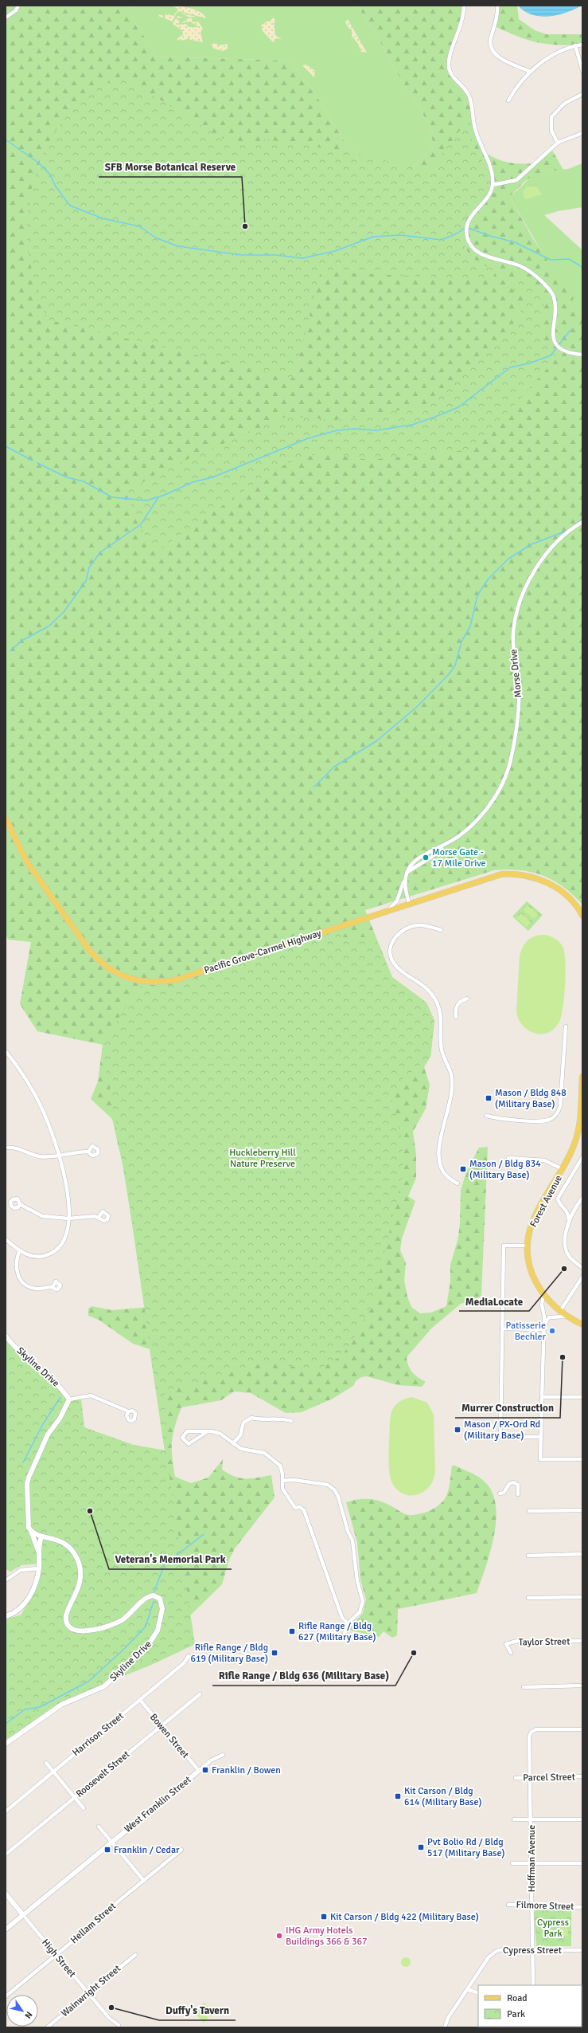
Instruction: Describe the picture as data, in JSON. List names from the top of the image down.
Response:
{
  "streets": {
    "main road": ["Pacific Grove-Carmel Highway", "Forest Avenue"],
    "street": [
      "Morse Drive",
      "Skyline Drive",
      "Taylor Street",
      "Harrison Street",
      "Bowen Street",
      "Roosevelt Street",
      "Parcel Street",
      "West Franklin Street",
      "Hoffman Avenue",
      "Filmore Street",
      "Hellam Street",
      "Cypress Street",
      "High Street",
      "Wainwright Street"
    ]
  },
  "crossings": [
    ["Morse Drive", "Pacific Grove-Carmel Highway"],
    ["Harrison Street", "Bowen Street"],
    ["Bowen Street", "Roosevelt Street"],
    ["Bowen Street", "West Franklin Street"],
    ["Parcel Street", "Hoffman Avenue"],
    ["West Franklin Street", "High Street"],
    ["Hoffman Avenue", "Filmore Street"],
    ["Hoffman Avenue", "Cypress Street"],
    ["Hellam Street", "High Street"],
    ["High Street", "Wainwright Street"]
  ],
  "parks": ["Huckleberry Hill Nature Preserve", "Cypress Park"],
  "places": {
    "other": [
      "SFB Morse Botanical Reserve",
      "Morse Gate - 17 Mile Drive",
      "MediaLocate",
      "Patisserie Bechler",
      "Murrer Construction",
      "Veteran's Memorial Park",
      "Rifle Range / Bldg 636 (Military Base)",
      "IHG Army Hotels Buildings 366 & 367",
      "Duffy's Tavern"
    ],
    "transit": [
      "Mason / Bldg 848 (Military Base)",
      "Mason / Bldg 834 (Military Base)",
      "Mason / PX-Ord Rd (Military Base)",
      "Rifle Range / Bldg 627 (Military Base)",
      "Rifle Range / Bldg 619 (Military Base)",
      "Franklin / Bowen",
      "Kit Carson / Bldg 614 (Military Base)",
      "Pvt Bolio Rd / Bldg 517 (Military Base)",
      "Franklin / Cedar",
      "Kit Carson / Bldg 422 (Military Base)"
    ]
  },
  "legend": ["Road", "Park"],
  "north": "bottom right"
}
